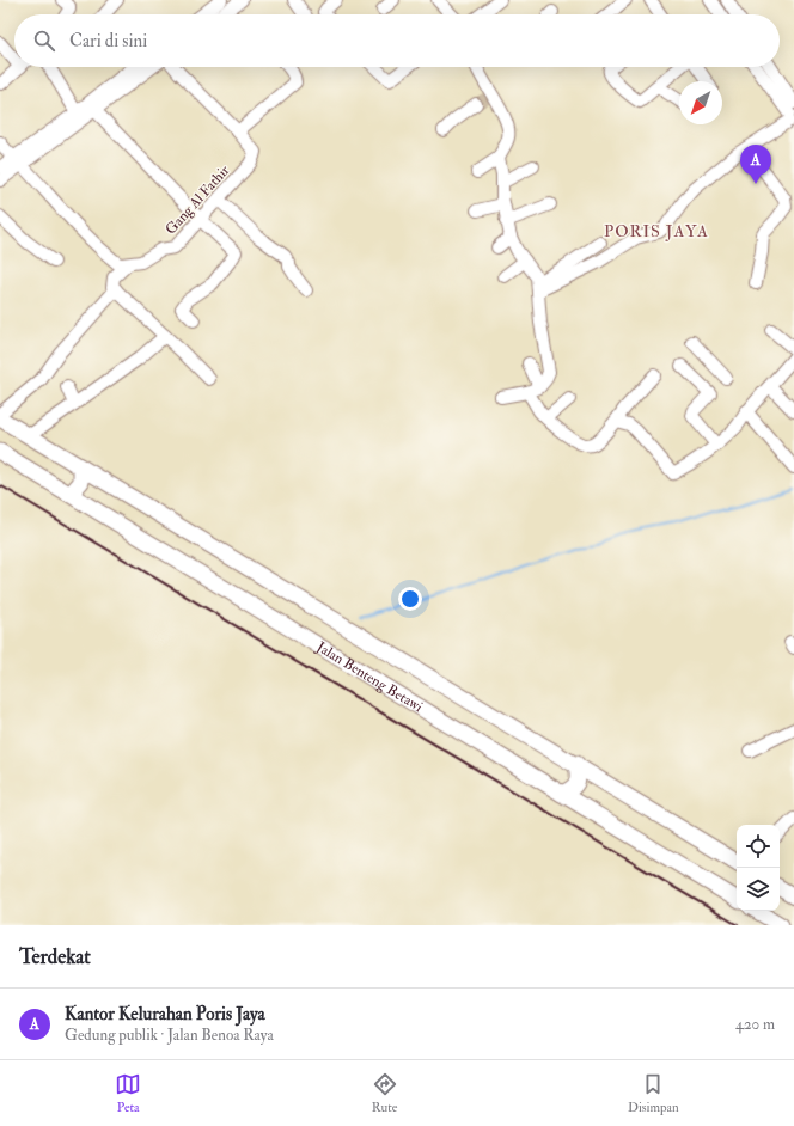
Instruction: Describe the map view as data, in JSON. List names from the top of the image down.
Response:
{
  "streets": {
    "main road": ["Jalan Benteng Betawi"],
    "street": ["Gang Al Fathir"]
  },
  "districts": ["PORIS JAYA"],
  "north": "bottom left",
  "page": {
    "search": "Cari di sini",
    "pins": "A",
    "heading": "Terdekat",
    "list": [
      {
        "mark": "A",
        "name": "Kantor Kelurahan Poris Jaya",
        "note": "Gedung publik · Jalan Benoa Raya",
        "value": "420 m"
      }
    ],
    "nav": ["Peta", "Rute", "Disimpan"]
  }
}
